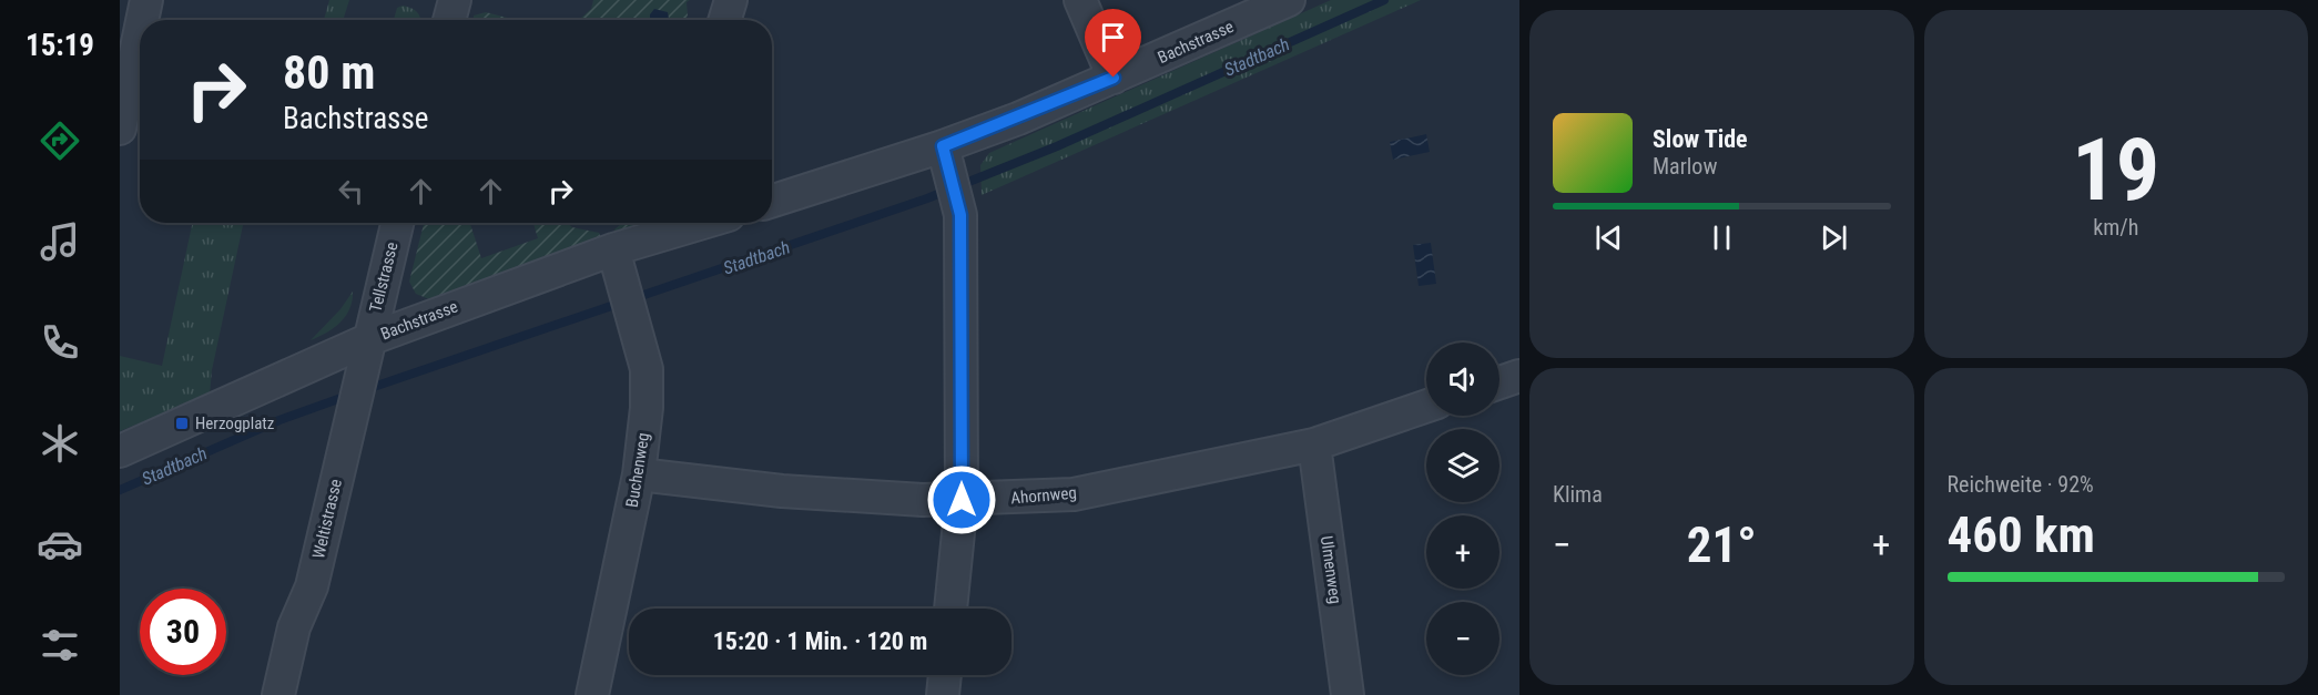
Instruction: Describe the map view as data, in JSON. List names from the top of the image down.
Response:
{
  "streets": {
    "street": [
      "Bachstrasse",
      "Tellstrasse",
      "Buchenweg",
      "Ahornweg",
      "Weltistrasse",
      "Ulmenweg"
    ]
  },
  "crossings": [
    ["Bachstrasse", "Tellstrasse"],
    ["Bachstrasse", "Buchenweg"],
    ["Bachstrasse", "Weltistrasse"],
    ["Tellstrasse", "Weltistrasse"],
    ["Buchenweg", "Ahornweg"],
    ["Ahornweg", "Ulmenweg"]
  ],
  "water": ["Stadtbach"],
  "places": {
    "transit": ["Herzogplatz"]
  },
  "page": {
    "tabs": "15:19",
    "tile": [
      ["19", "km/h"],
      "Klima",
      ["Reichweite · 92%", "460 km"]
    ],
    "turn": ["80 m", "Bachstrasse"],
    "song": ["Slow Tide", "Marlow"],
    "map_buttons": ["+", "−"],
    "heat": ["−", "21°", "+"],
    "limit": "30",
    "trip": "15:20 · 1 Min. · 120 m"
  }
}
